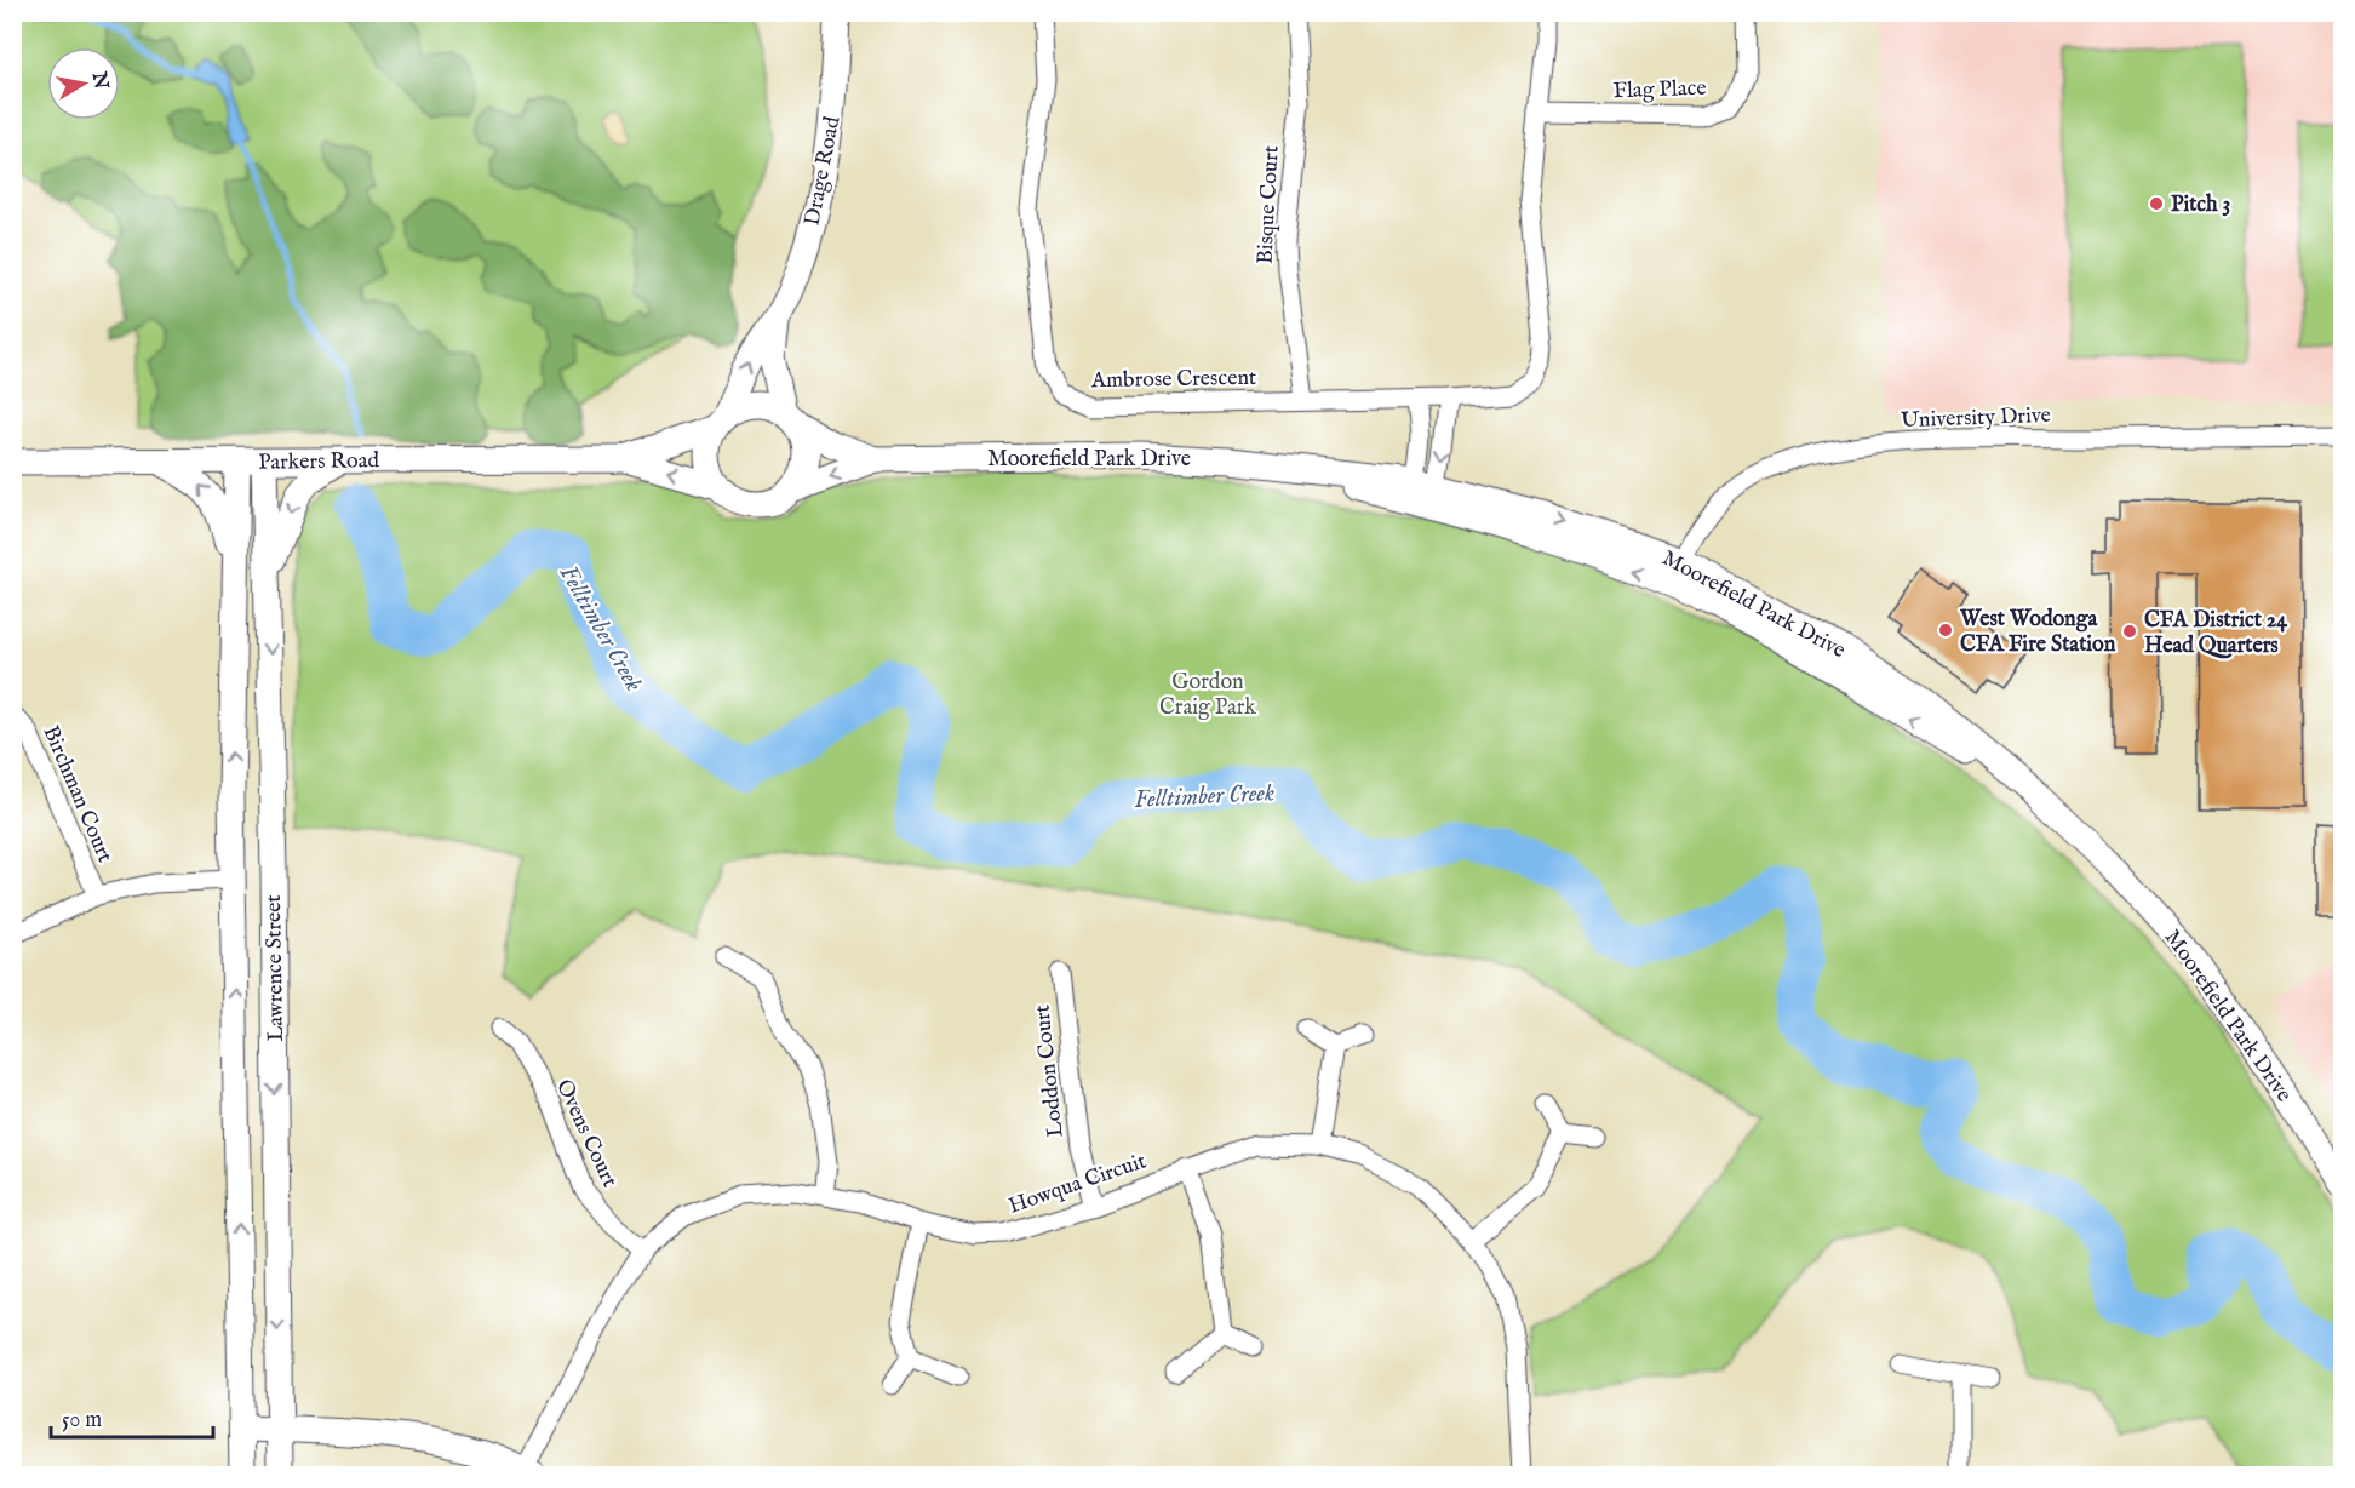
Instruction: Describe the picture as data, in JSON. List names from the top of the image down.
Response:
{
  "streets": {
    "main road": [
      "Drage Road",
      "Moorefield Park Drive",
      "Parkers Road",
      "Lawrence Street"
    ],
    "street": [
      "Flag Place",
      "Bisque Court",
      "Ambrose Crescent",
      "University Drive",
      "Birchman Court",
      "Loddon Court",
      "Ovens Court",
      "Howqua Circuit"
    ]
  },
  "crossings": [
    ["Flag Place", "Ambrose Crescent"],
    ["Drage Road", "Parkers Road"],
    ["Bisque Court", "Ambrose Crescent"],
    ["University Drive", "Moorefield Park Drive"],
    ["Parkers Road", "Lawrence Street"],
    ["Loddon Court", "Howqua Circuit"],
    ["Ovens Court", "Howqua Circuit"]
  ],
  "water": ["Felltimber Creek"],
  "parks": ["Gordon Craig Park"],
  "places": ["Pitch 3", "West Wodonga CFA Fire Station", "CFA District 24 Head Quarters"],
  "scale_bar": "50 m",
  "north": "right"
}
